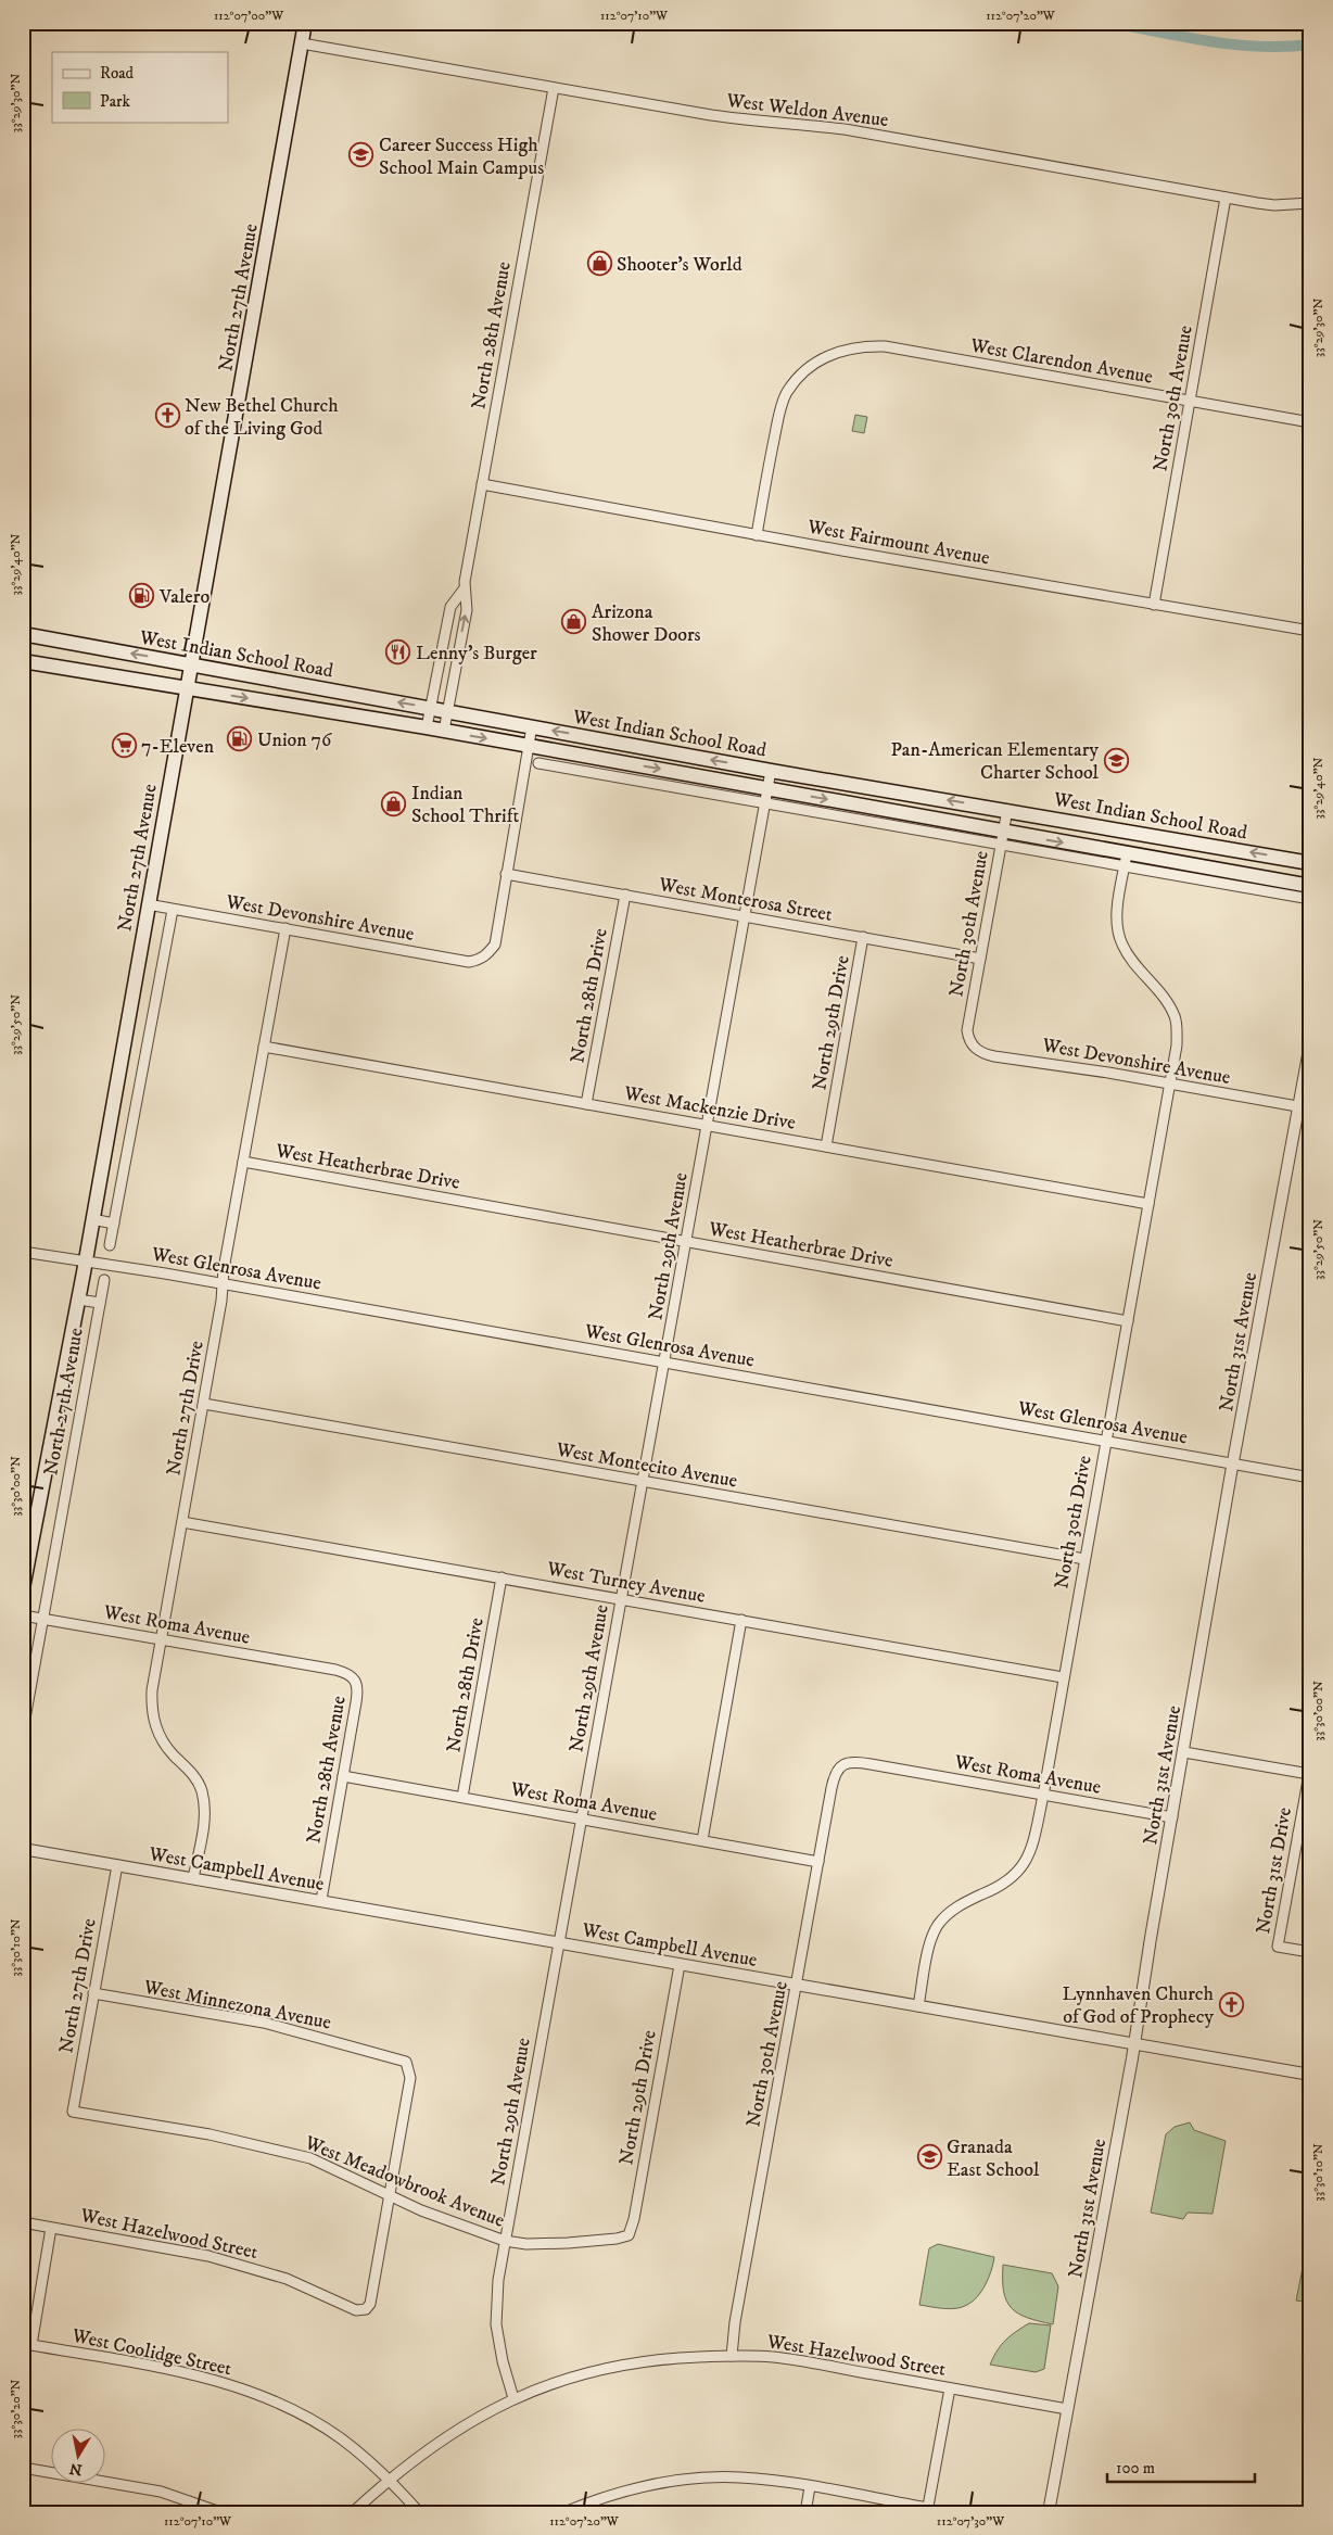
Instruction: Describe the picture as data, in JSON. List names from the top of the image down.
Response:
{
  "streets": {
    "main road": ["North 27th Avenue", "West Indian School Road"],
    "street": [
      "West Weldon Avenue",
      "North 28th Avenue",
      "West Clarendon Avenue",
      "North 30th Avenue",
      "West Fairmount Avenue",
      "West Monterosa Street",
      "West Devonshire Avenue",
      "North 28th Drive",
      "North 29th Drive",
      "West Mackenzie Drive",
      "West Heatherbrae Drive",
      "North 29th Avenue",
      "West Glenrosa Avenue",
      "North 31st Avenue",
      "North 27th Drive",
      "West Montecito Avenue",
      "North 30th Drive",
      "West Turney Avenue",
      "West Roma Avenue",
      "West Campbell Avenue",
      "North 31st Drive",
      "West Minnezona Avenue",
      "West Meadowbrook Avenue",
      "West Hazelwood Street",
      "West Coolidge Street"
    ]
  },
  "crossings": [
    ["West Weldon Avenue", "North 27th Avenue"],
    ["West Weldon Avenue", "North 28th Avenue"],
    ["West Weldon Avenue", "North 30th Avenue"],
    ["North 27th Avenue", "West Indian School Road"],
    ["North 27th Avenue", "West Devonshire Avenue"],
    ["North 27th Avenue", "West Glenrosa Avenue"],
    ["North 27th Avenue", "West Roma Avenue"],
    ["North 28th Avenue", "West Fairmount Avenue"],
    ["North 28th Avenue", "West Indian School Road"],
    ["North 28th Avenue", "West Roma Avenue"],
    ["North 28th Avenue", "West Campbell Avenue"],
    ["West Clarendon Avenue", "North 30th Avenue"],
    ["West Clarendon Avenue", "West Fairmount Avenue"],
    ["North 30th Avenue", "West Fairmount Avenue"],
    ["North 30th Avenue", "West Indian School Road"],
    ["North 30th Avenue", "West Monterosa Street"],
    ["North 30th Avenue", "West Devonshire Avenue"],
    ["North 30th Avenue", "West Roma Avenue"],
    ["North 30th Avenue", "West Campbell Avenue"],
    ["North 30th Avenue", "West Hazelwood Street"],
    ["West Indian School Road", "North 29th Avenue"],
    ["West Indian School Road", "North 30th Drive"],
    ["West Monterosa Street", "West Devonshire Avenue"],
    ["West Monterosa Street", "North 28th Drive"],
    ["West Monterosa Street", "North 29th Drive"],
    ["West Monterosa Street", "North 29th Avenue"],
    ["West Devonshire Avenue", "North 31st Avenue"],
    ["West Devonshire Avenue", "North 27th Drive"],
    ["West Devonshire Avenue", "North 30th Drive"],
    ["North 28th Drive", "West Mackenzie Drive"],
    ["North 28th Drive", "West Turney Avenue"],
    ["North 28th Drive", "West Roma Avenue"],
    ["North 29th Drive", "West Mackenzie Drive"],
    ["North 29th Drive", "West Campbell Avenue"],
    ["North 29th Drive", "West Meadowbrook Avenue"],
    ["West Mackenzie Drive", "North 29th Avenue"],
    ["West Mackenzie Drive", "North 27th Drive"],
    ["West Mackenzie Drive", "North 30th Drive"],
    ["West Heatherbrae Drive", "North 29th Avenue"],
    ["West Heatherbrae Drive", "North 27th Drive"],
    ["West Heatherbrae Drive", "North 30th Drive"],
    ["North 29th Avenue", "West Glenrosa Avenue"],
    ["North 29th Avenue", "West Montecito Avenue"],
    ["North 29th Avenue", "West Turney Avenue"],
    ["North 29th Avenue", "West Roma Avenue"],
    ["North 29th Avenue", "West Campbell Avenue"],
    ["North 29th Avenue", "West Meadowbrook Avenue"],
    ["North 29th Avenue", "West Hazelwood Street"],
    ["West Glenrosa Avenue", "North 31st Avenue"],
    ["West Glenrosa Avenue", "North 27th Drive"],
    ["West Glenrosa Avenue", "North 30th Drive"],
    ["North 31st Avenue", "West Roma Avenue"],
    ["North 31st Avenue", "West Campbell Avenue"],
    ["North 31st Avenue", "West Hazelwood Street"],
    ["North 27th Drive", "West Montecito Avenue"],
    ["North 27th Drive", "West Turney Avenue"],
    ["North 27th Drive", "West Roma Avenue"],
    ["North 27th Drive", "West Campbell Avenue"],
    ["North 27th Drive", "West Minnezona Avenue"],
    ["North 27th Drive", "West Meadowbrook Avenue"],
    ["West Montecito Avenue", "North 30th Drive"],
    ["North 30th Drive", "West Turney Avenue"],
    ["North 30th Drive", "West Roma Avenue"],
    ["North 30th Drive", "West Campbell Avenue"],
    ["West Minnezona Avenue", "West Meadowbrook Avenue"],
    ["West Minnezona Avenue", "West Hazelwood Street"],
    ["West Meadowbrook Avenue", "West Hazelwood Street"],
    ["West Hazelwood Street", "West Coolidge Street"]
  ],
  "places": {
    "school or university": ["Career Success High School Main Campus", "Pan-American Elementary Charter School", "Granada East School"],
    "shop": ["Shooter's World", "Arizona Shower Doors", "Indian School Thrift"],
    "church": ["New Bethel Church of the Living God", "Lynnhaven Church of God of Prophecy"],
    "fuel station": ["Valero", "Union 76"],
    "restaurant": ["Lenny's Burger"],
    "supermarket": ["7-Eleven"]
  },
  "legend": ["Road", "Park"],
  "scale_bar": "100 m",
  "north": "bottom",
  "coordinates": [
    "112°07'00\"W",
    "112°07'10\"W",
    "112°07'20\"W",
    "33°29'30\"N",
    "33°29'40\"N",
    "33°29'50\"N",
    "33°30'00\"N",
    "33°30'10\"N",
    "33°30'20\"N",
    "112°07'30\"W"
  ]
}
